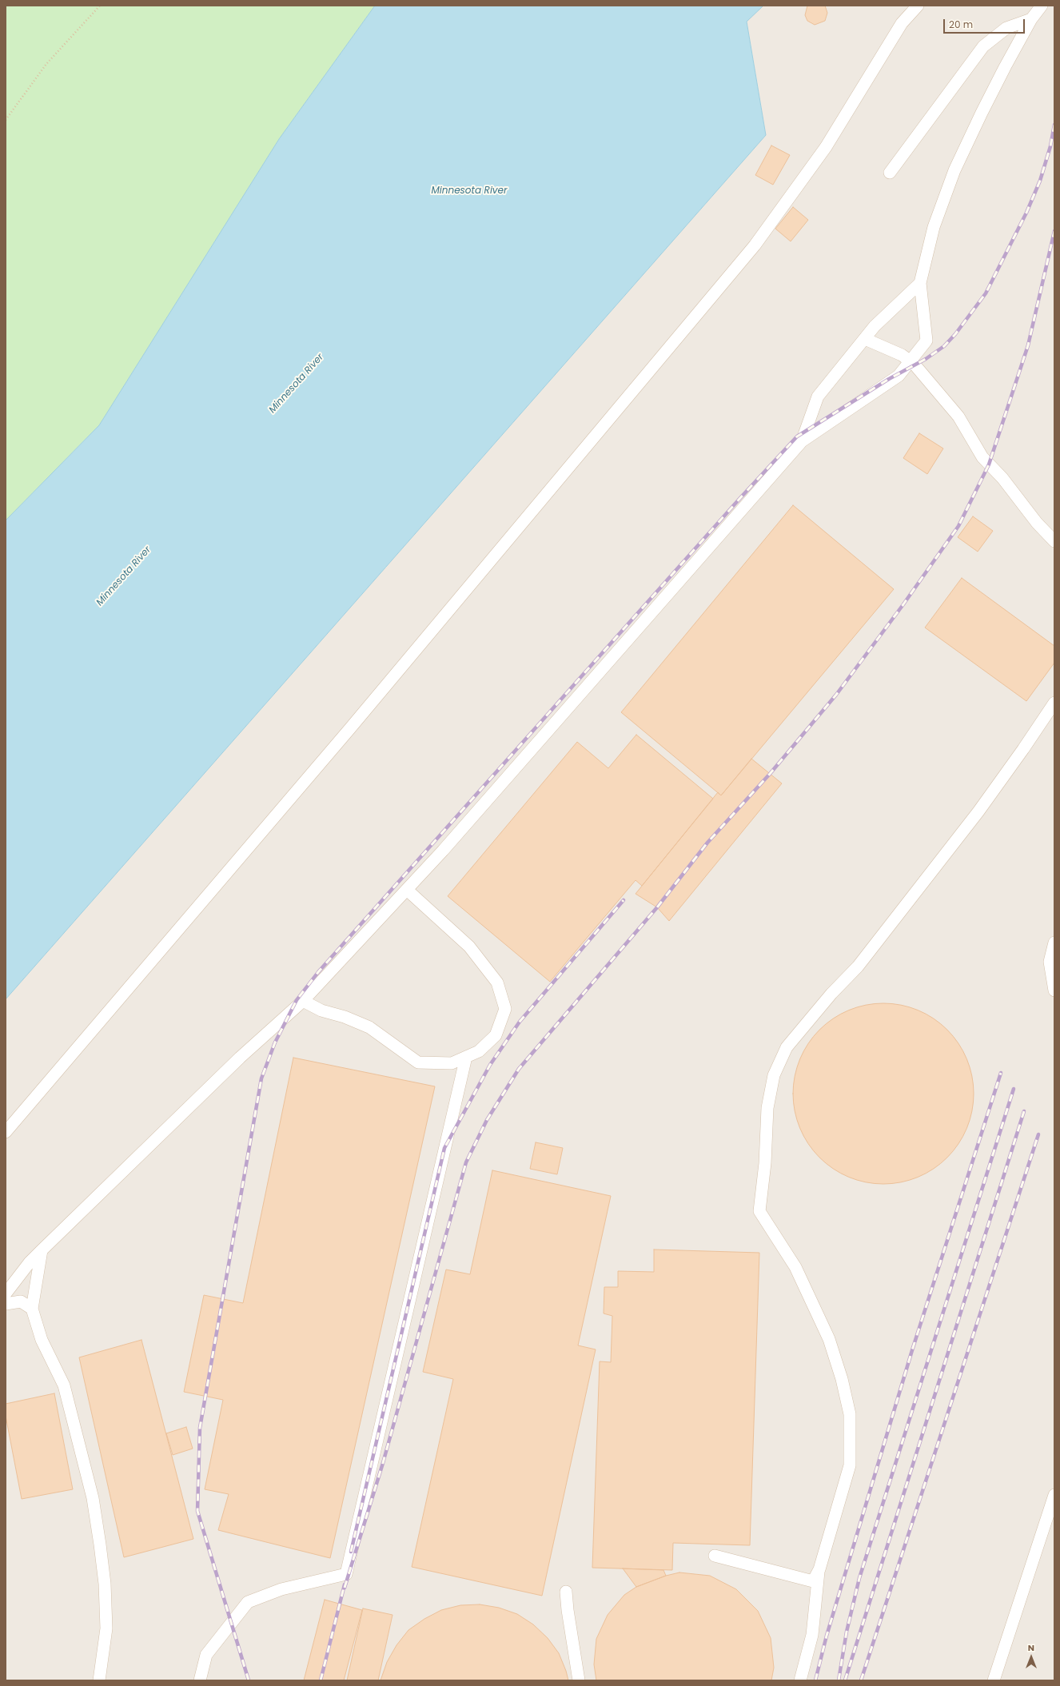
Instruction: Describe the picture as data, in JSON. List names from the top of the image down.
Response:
{
  "water": ["Minnesota River"],
  "scale_bar": "20 m",
  "north": "top"
}
